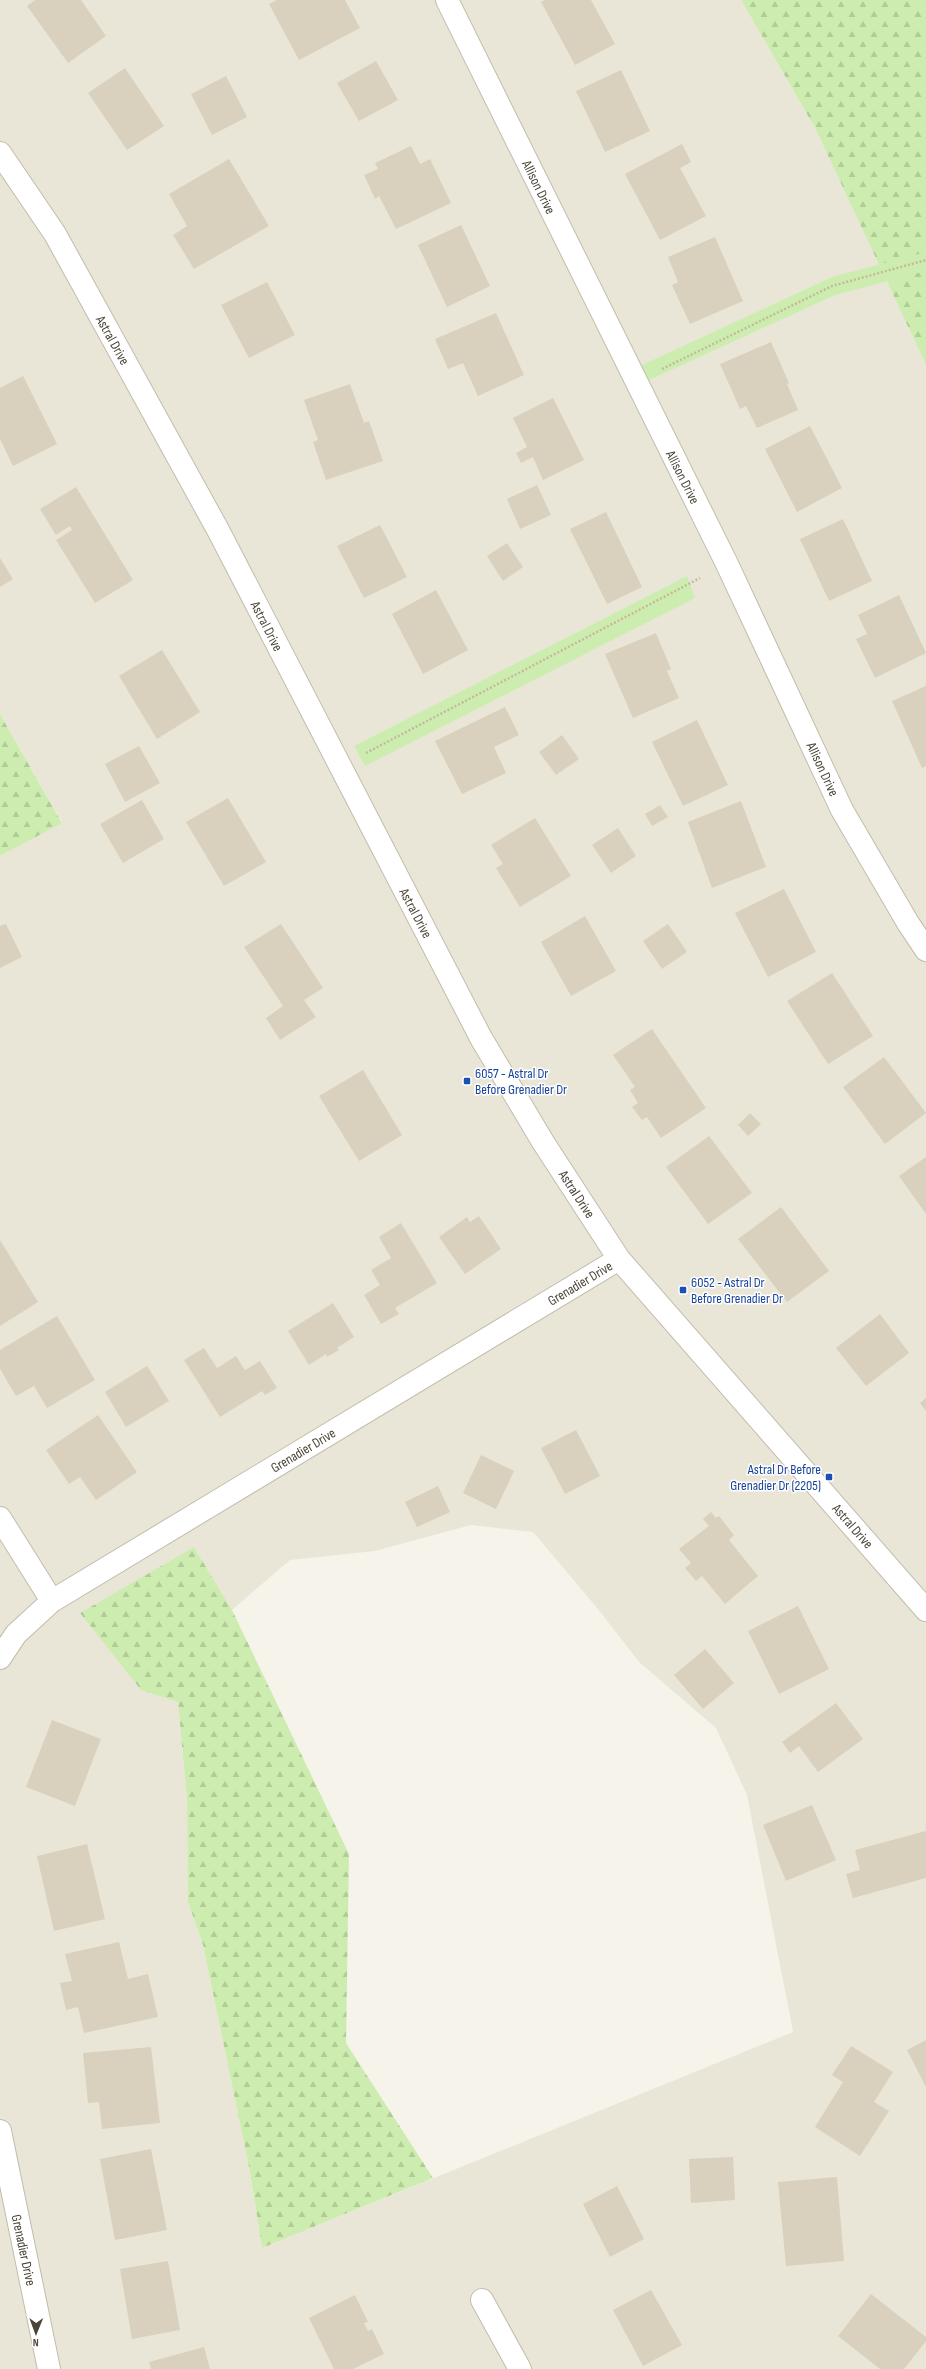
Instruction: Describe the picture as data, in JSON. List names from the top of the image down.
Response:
{
  "streets": {
    "street": ["Allison Drive", "Astral Drive", "Grenadier Drive"]
  },
  "crossings": [
    ["Astral Drive", "Grenadier Drive"]
  ],
  "places": {
    "transit": ["6057 - Astral Dr Before Grenadier Dr", "6052 - Astral Dr Before Grenadier Dr", "Astral Dr Before Grenadier Dr (2205)"]
  },
  "north": "bottom"
}
